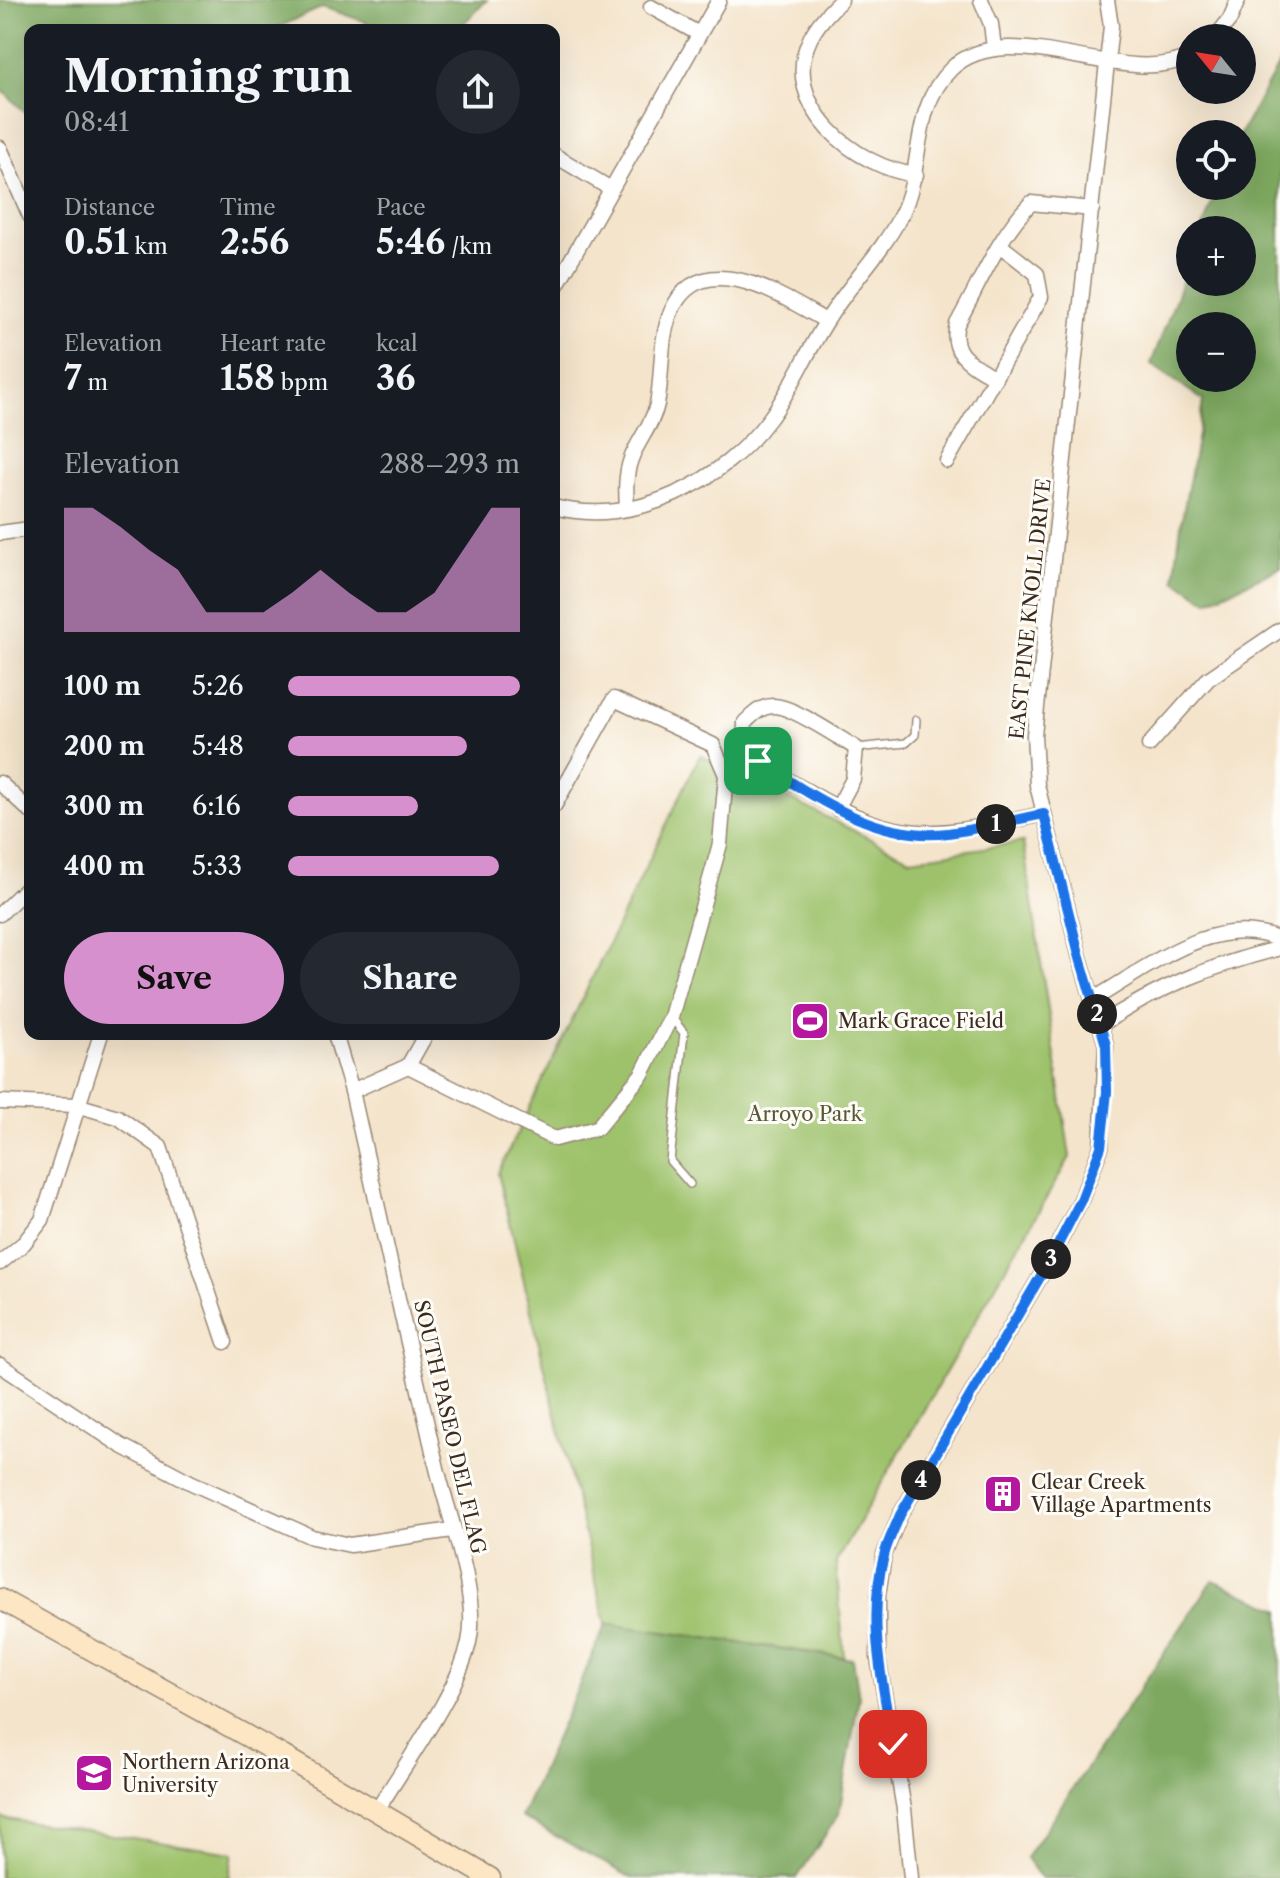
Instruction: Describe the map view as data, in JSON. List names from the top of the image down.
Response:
{
  "streets": {
    "street": ["EAST PINE KNOLL DRIVE", "SOUTH PASEO DEL FLAG"]
  },
  "parks": ["Arroyo Park"],
  "places": {
    "sports": ["Mark Grace Field"],
    "building": ["Clear Creek Village Apartments"],
    "school or university": ["Northern Arizona University"]
  },
  "north": "top left",
  "page": {
    "map_buttons": ["+", "−"],
    "heading": ["Morning run", "08:41"],
    "stats": [
      ["Distance", "0.51 km"],
      ["Time", "2:56"],
      ["Pace", "5:46 /km"],
      ["Elevation", "7 m"],
      ["Heart rate", "158 bpm"],
      ["kcal", "36"]
    ],
    "chart": ["Elevation", "288–293 m"],
    "list": [
      {
        "name": "100 m",
        "note": "5:26"
      },
      {
        "name": "200 m",
        "note": "5:48"
      },
      {
        "name": "300 m",
        "note": "6:16"
      },
      {
        "name": "400 m",
        "note": "5:33"
      }
    ],
    "pins": [
      "1",
      "2",
      "3",
      "4"
    ],
    "buttons": ["Save", "Share"]
  }
}
